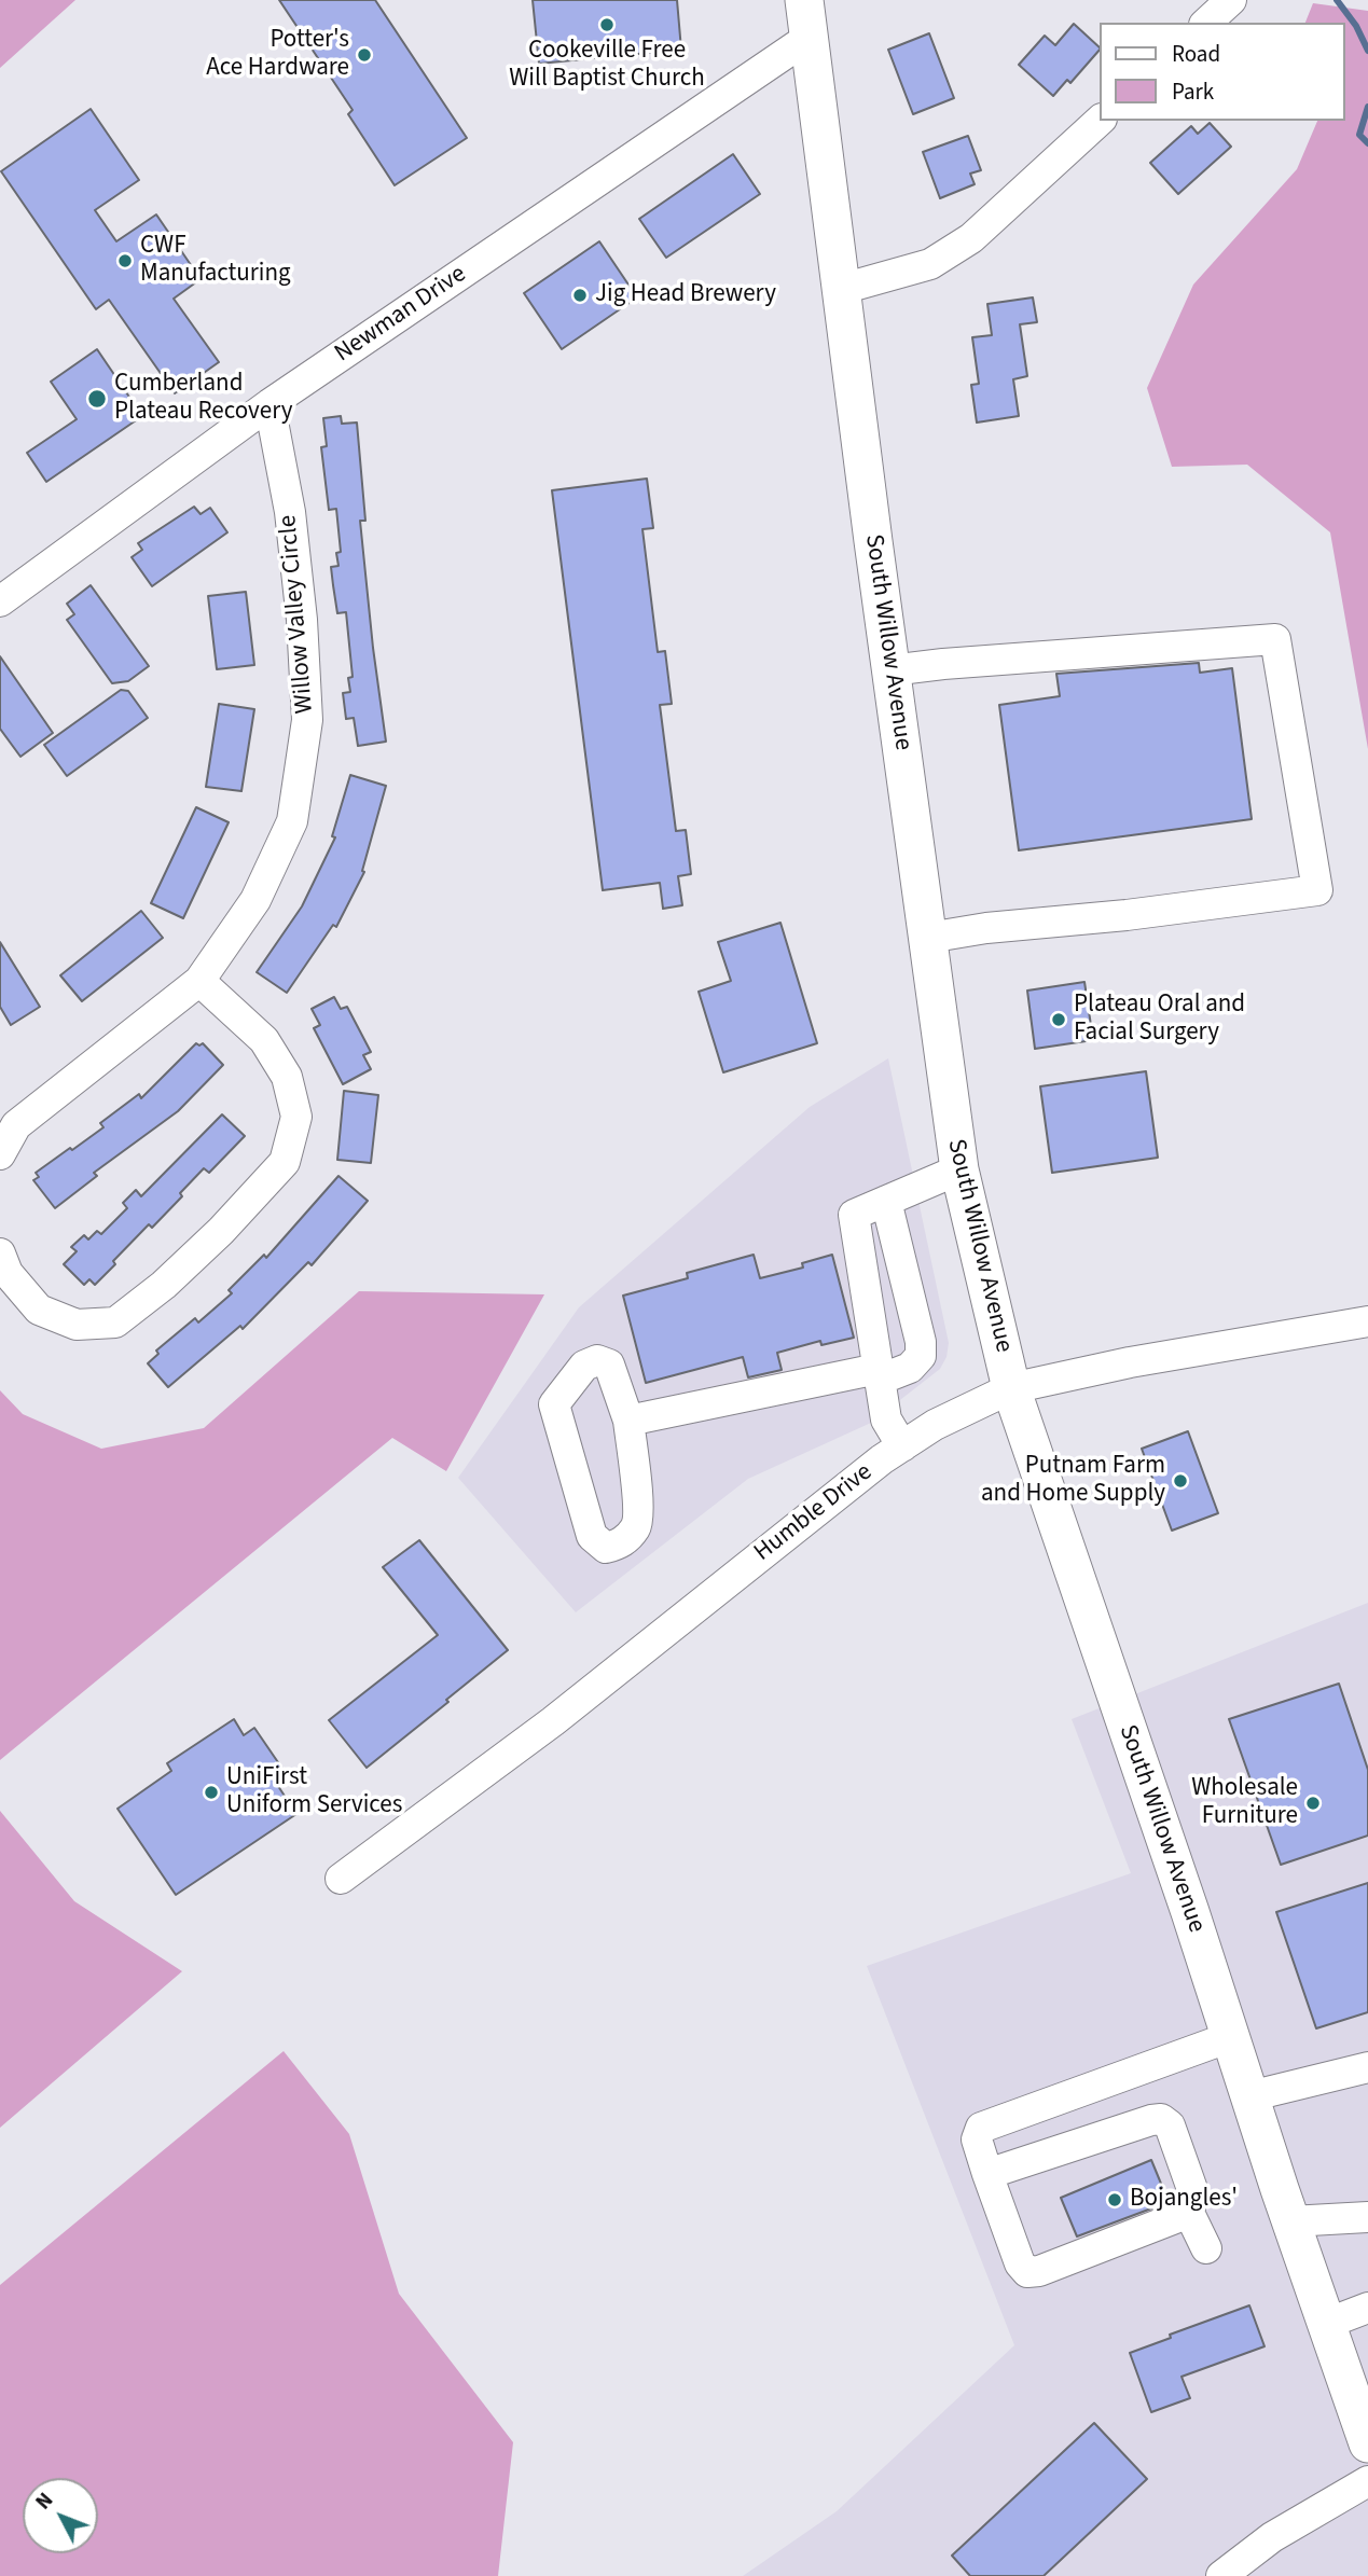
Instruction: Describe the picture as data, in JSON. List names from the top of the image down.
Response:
{
  "streets": {
    "main road": ["South Willow Avenue"],
    "street": ["Newman Drive", "Willow Valley Circle", "Humble Drive"]
  },
  "crossings": [
    ["Newman Drive", "Willow Valley Circle"],
    ["Newman Drive", "South Willow Avenue"],
    ["South Willow Avenue", "Humble Drive"]
  ],
  "places": [
    "Cookeville Free Will Baptist Church",
    "Potter's Ace Hardware",
    "CWF Manufacturing",
    "Jig Head Brewery",
    "Cumberland Plateau Recovery",
    "Plateau Oral and Facial Surgery",
    "Putnam Farm and Home Supply",
    "UniFirst Uniform Services",
    "Wholesale Furniture",
    "Bojangles'"
  ],
  "legend": ["Road", "Park"],
  "north": "top left"
}
